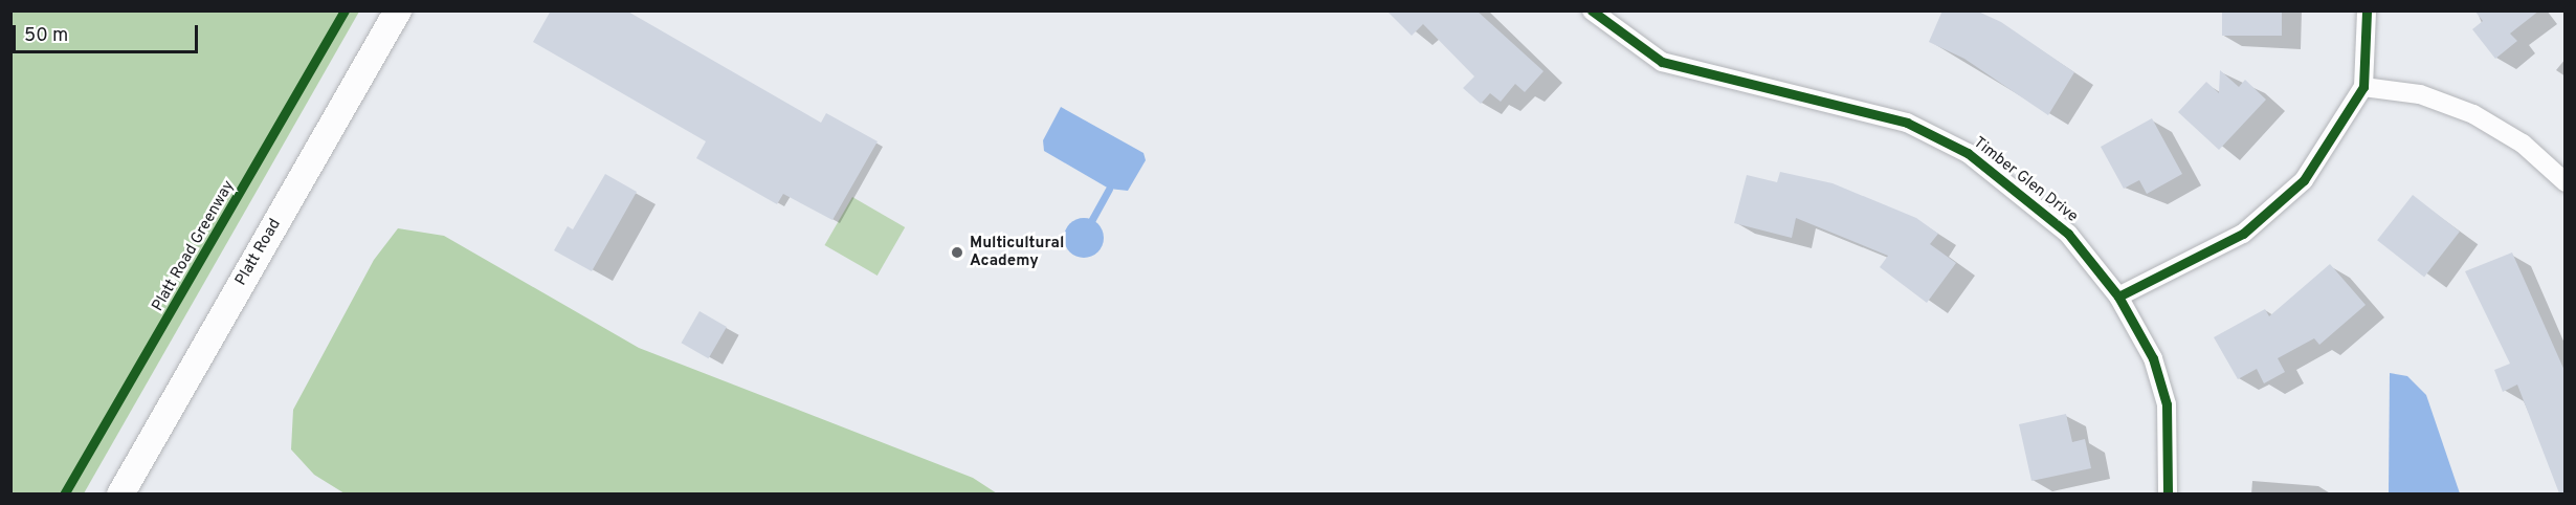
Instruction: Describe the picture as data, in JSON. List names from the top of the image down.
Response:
{
  "streets": {
    "main road": ["Platt Road"],
    "street": ["Timber Glen Drive"],
    "cycle path": ["Platt Road Greenway"]
  },
  "places": ["Multicultural Academy"],
  "scale_bar": "50 m"
}
